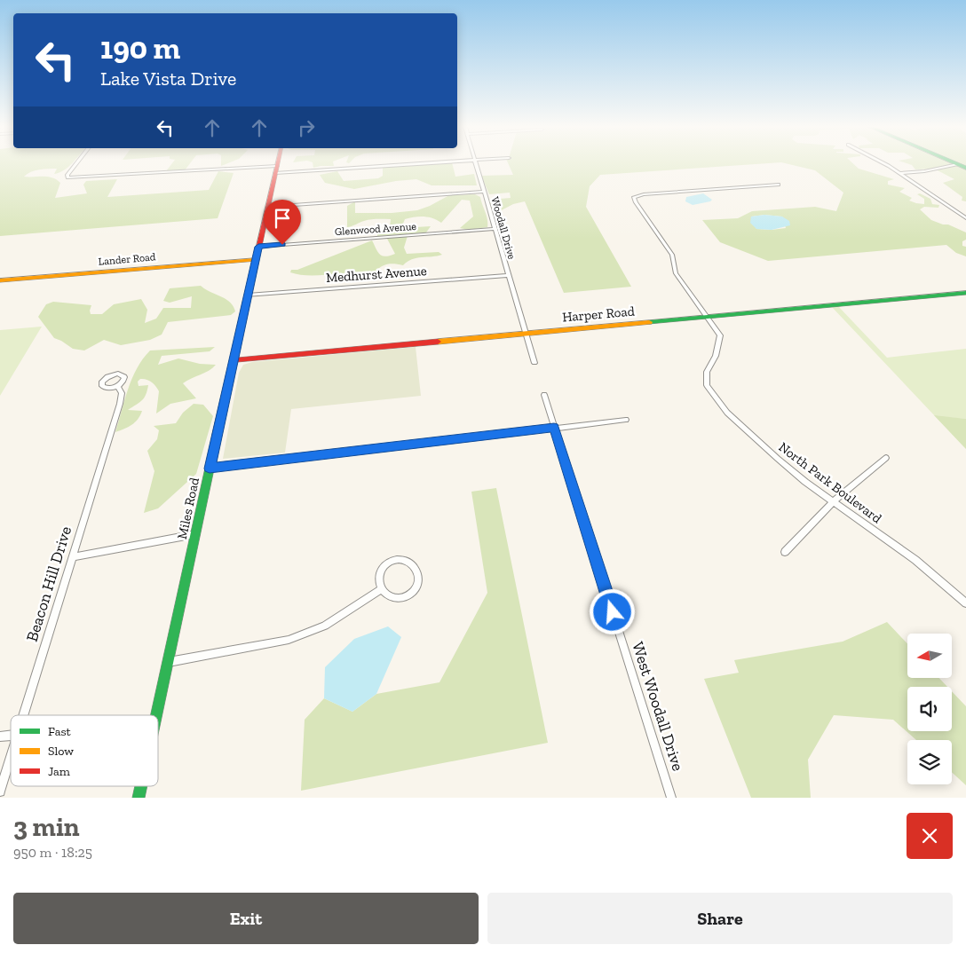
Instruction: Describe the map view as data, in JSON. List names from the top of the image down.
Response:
{
  "streets": {
    "street": [
      "Woodall Drive",
      "Glenwood Avenue",
      "Lander Road",
      "Medhurst Avenue",
      "Harper Road",
      "North Park Boulevard",
      "Miles Road",
      "Beacon Hill Drive",
      "West Woodall Drive"
    ]
  },
  "crossings": [
    ["Woodall Drive", "Glenwood Avenue"],
    ["Woodall Drive", "Medhurst Avenue"],
    ["Woodall Drive", "Harper Road"],
    ["Glenwood Avenue", "Miles Road"],
    ["Lander Road", "Miles Road"],
    ["Medhurst Avenue", "Miles Road"],
    ["Harper Road", "North Park Boulevard"],
    ["Harper Road", "Miles Road"]
  ],
  "legend": ["Fast", "Slow", "Jam"],
  "north": "left",
  "page": {
    "turn": ["190 m", "Lake Vista Drive"],
    "heading": ["3 min", "950 m · 18:25"],
    "buttons": ["Exit", "Share"]
  }
}
